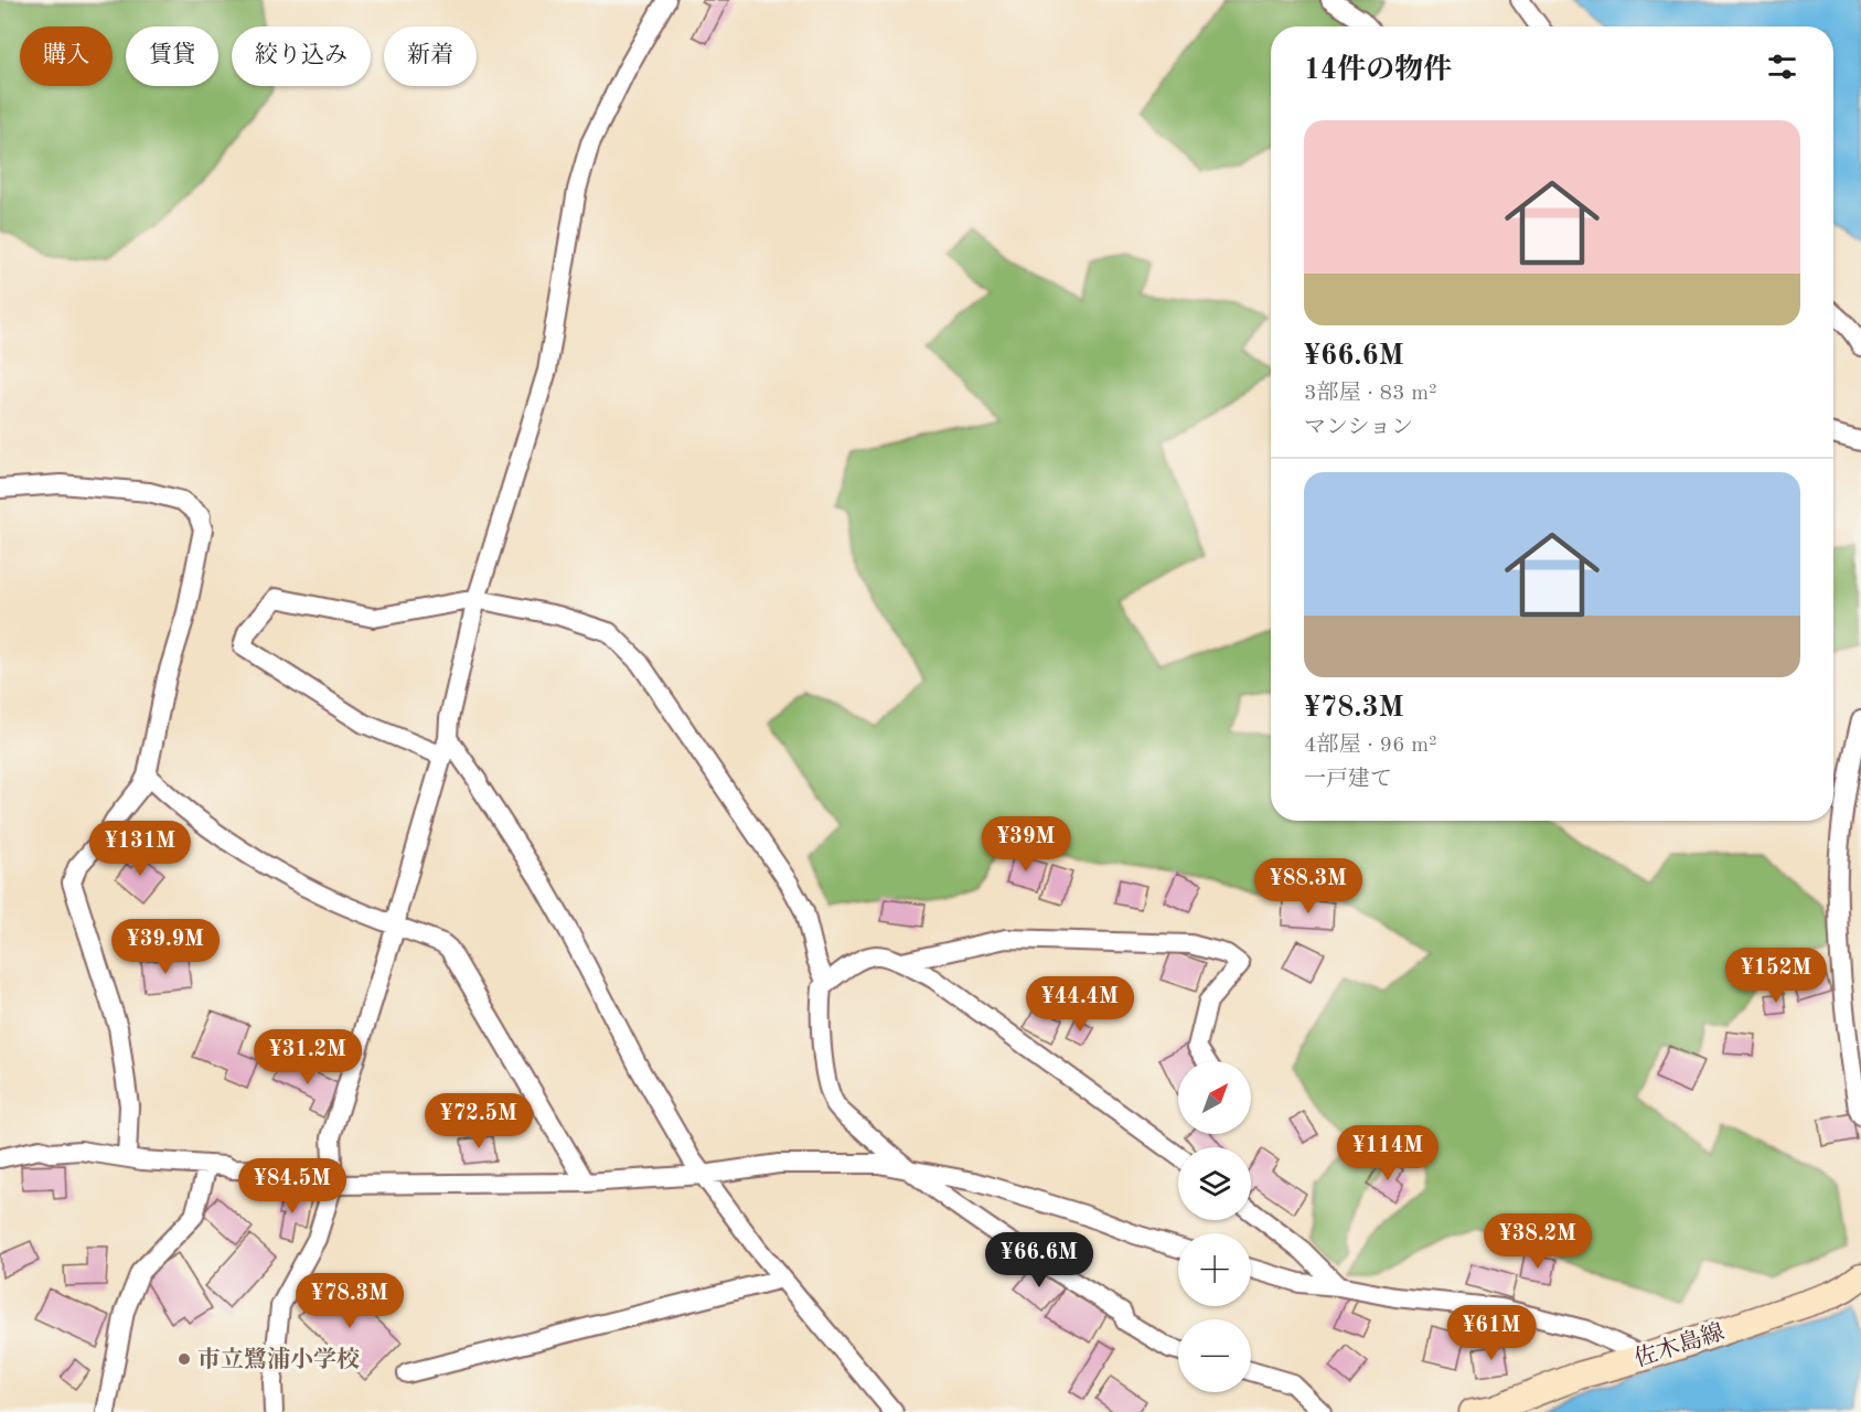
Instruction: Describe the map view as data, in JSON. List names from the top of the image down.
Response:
{
  "streets": {
    "main road": ["佐木島線"]
  },
  "places": ["市立鷺浦小学校"],
  "north": "top right",
  "page": {
    "chip": [
      "購入",
      "賃貸",
      "絞り込み",
      "新着"
    ],
    "heading": "14件の物件",
    "list": [
      {
        "name": "¥66.6M",
        "note": "3部屋 · 83 m² · マンション"
      },
      {
        "name": "¥78.3M",
        "note": "4部屋 · 96 m² · 一戸建て"
      }
    ],
    "price": [
      "¥39M",
      "¥131M",
      "¥88.3M",
      "¥39.9M",
      "¥152M",
      "¥44.4M",
      "¥31.2M",
      "¥72.5M",
      "¥114M",
      "¥84.5M",
      "¥38.2M",
      "¥66.6M",
      "¥78.3M",
      "¥61M"
    ],
    "map_buttons": ["+", "−"]
  }
}
